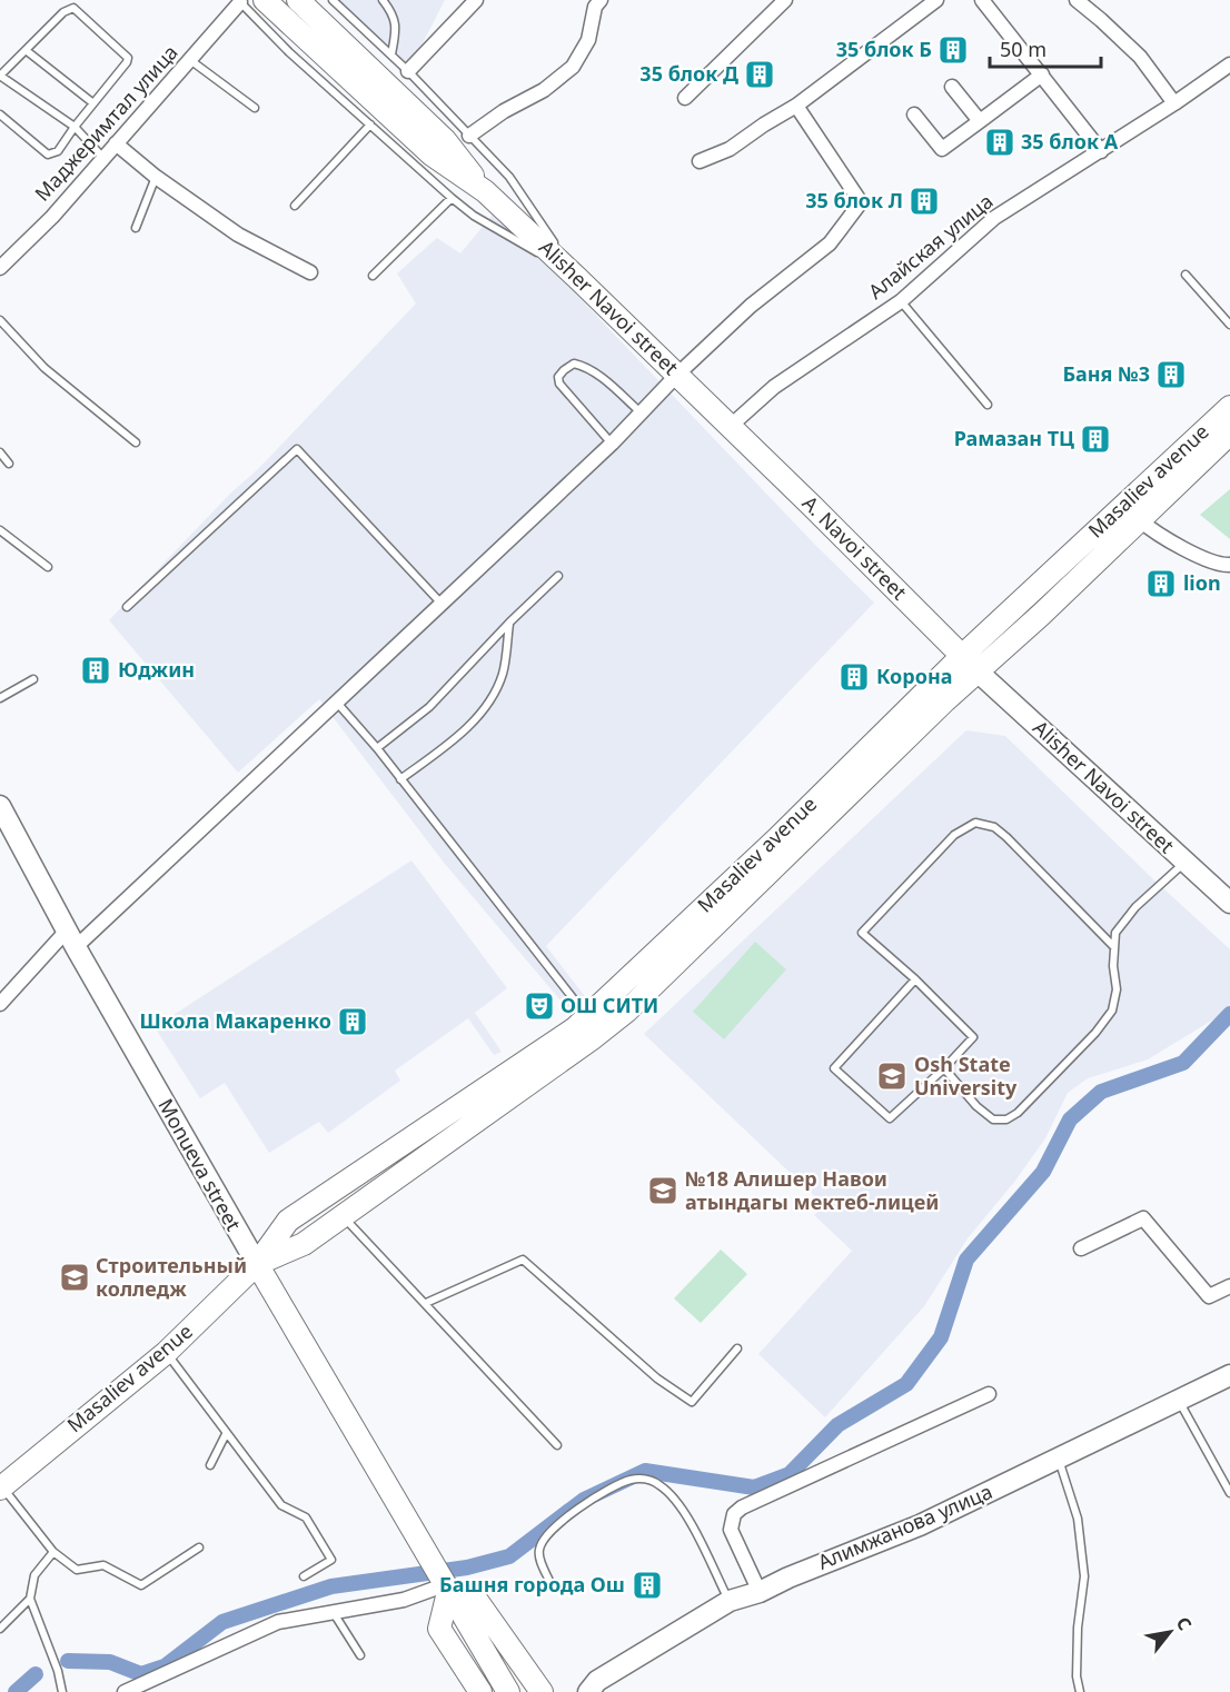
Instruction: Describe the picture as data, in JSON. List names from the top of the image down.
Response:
{
  "streets": {
    "main road": [
      "Alisher Navoi street",
      "Masaliev avenue",
      "A. Navoi street",
      "Monueva street"
    ],
    "street": ["Маджеримтал улица", "Алайская улица", "Алимжанова улица"]
  },
  "crossings": [
    ["Алайская улица", "Alisher Navoi street"],
    ["Алайская улица", "A. Navoi street"],
    ["Alisher Navoi street", "Masaliev avenue"],
    ["Alisher Navoi street", "A. Navoi street"],
    ["Masaliev avenue", "A. Navoi street"],
    ["Masaliev avenue", "Monueva street"]
  ],
  "places": {
    "building": [
      "35 блок Б",
      "35 блок Д",
      "35 блок А",
      "35 блок Л",
      "Баня №3",
      "Рамазан ТЦ",
      "lion",
      "Юджин",
      "Корона",
      "Школа Макаренко",
      "Башня города Ош"
    ],
    "theatre": ["ОШ СИТИ"],
    "school or university": ["Osh State University", "№18 Алишер Навои атындагы мектеб-лицей", "Строительный колледж"]
  },
  "scale_bar": "50 m",
  "north": "top right"
}
